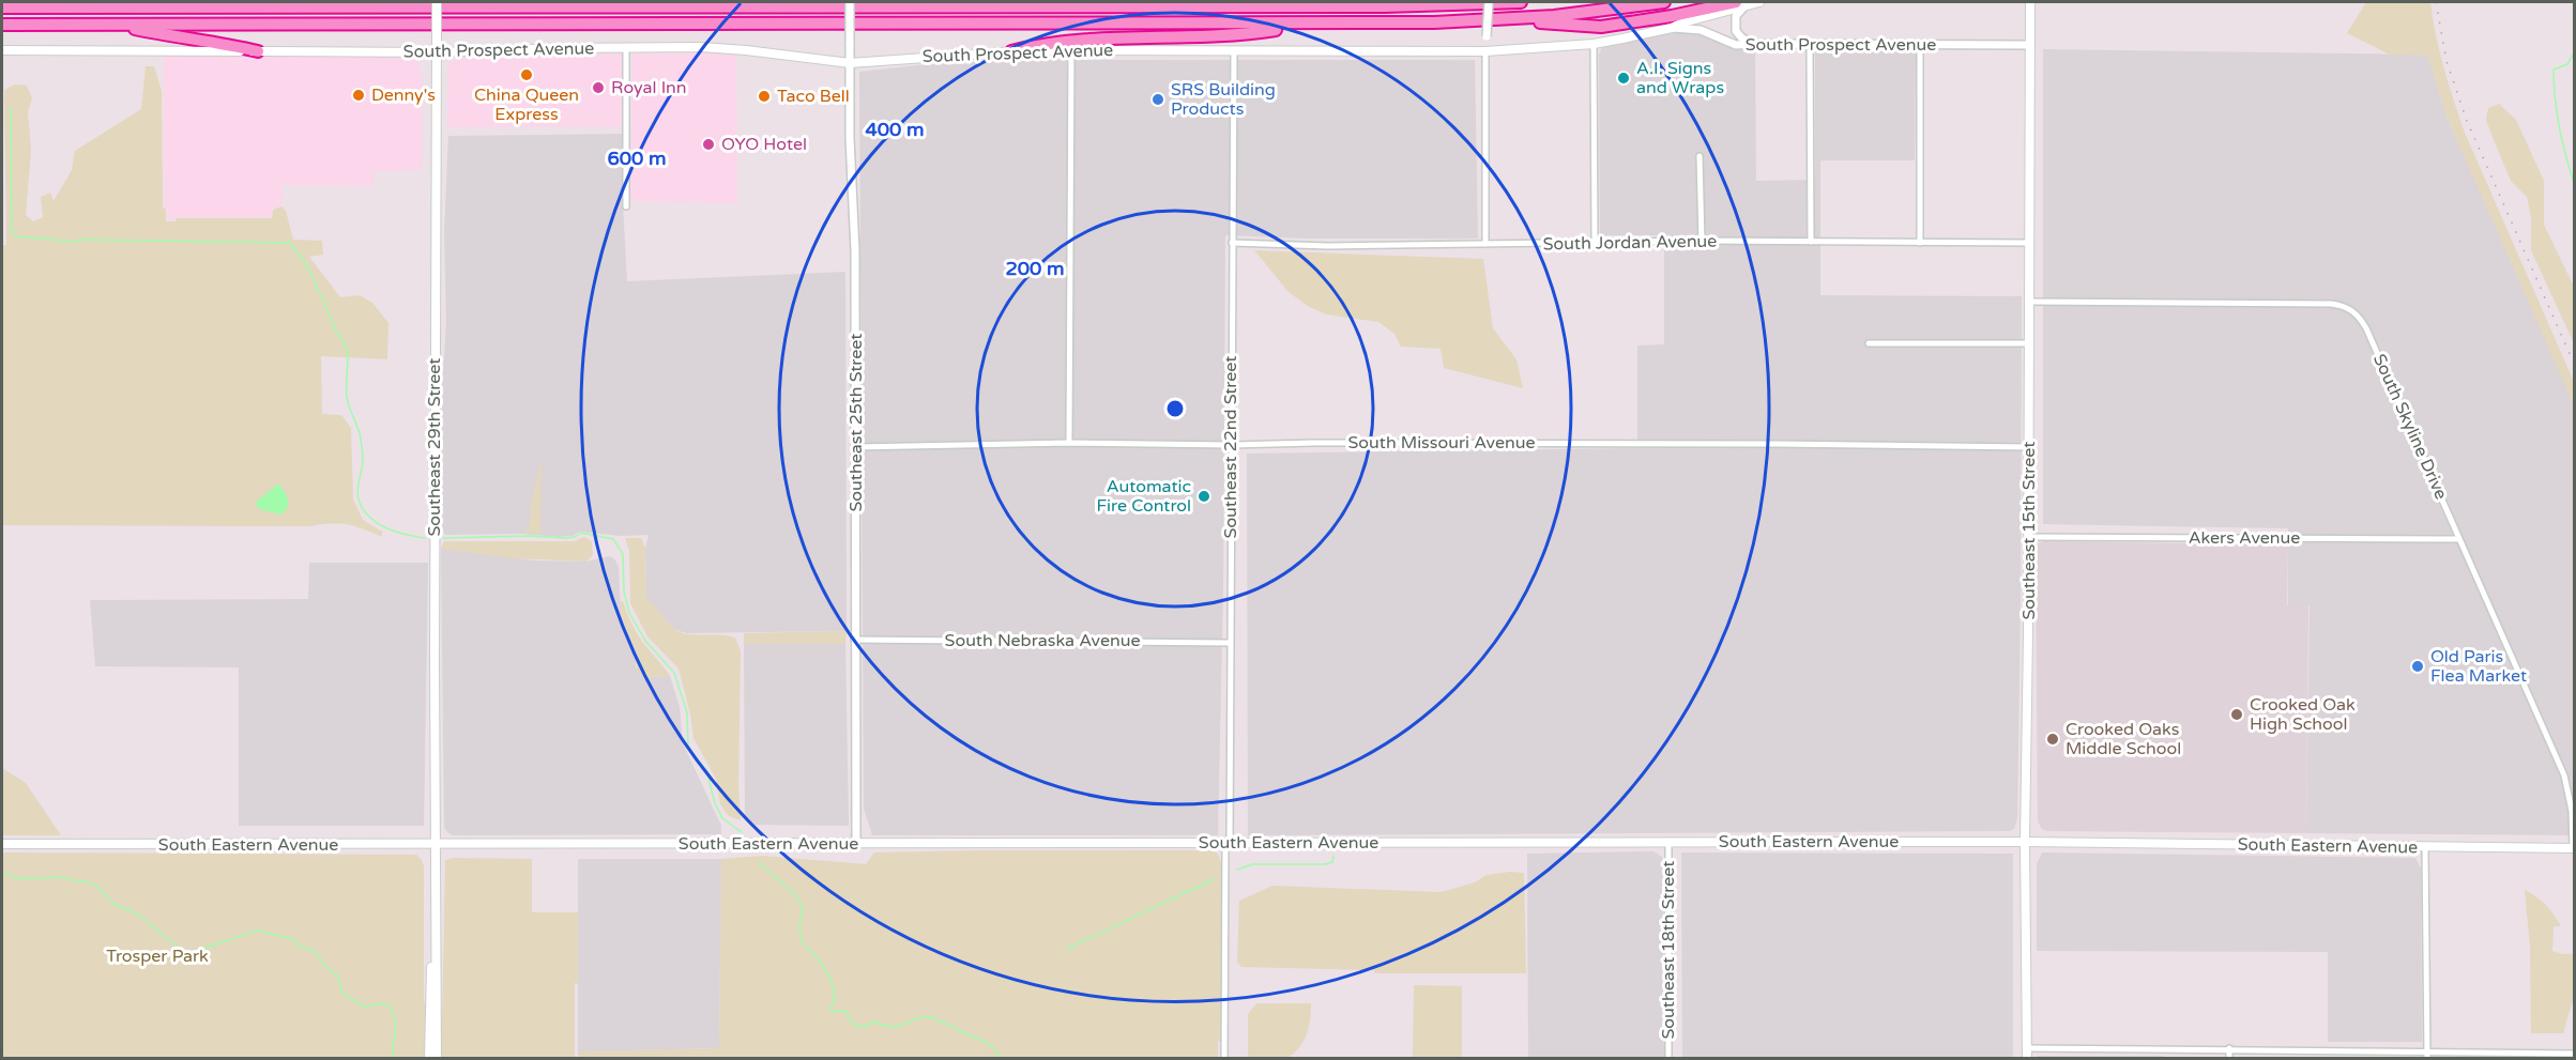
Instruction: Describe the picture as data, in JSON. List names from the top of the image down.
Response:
{
  "streets": {
    "main road": [
      "South Prospect Avenue",
      "Southeast 29th Street",
      "Southeast 15th Street",
      "South Eastern Avenue"
    ],
    "street": [
      "South Jordan Avenue",
      "Southeast 25th Street",
      "South Skyline Drive",
      "South Missouri Avenue",
      "Southeast 22nd Street",
      "Akers Avenue",
      "South Nebraska Avenue",
      "Southeast 18th Street"
    ]
  },
  "crossings": [
    ["South Prospect Avenue", "Southeast 25th Street"],
    ["South Prospect Avenue", "Southeast 29th Street"],
    ["South Prospect Avenue", "Southeast 22nd Street"],
    ["South Prospect Avenue", "Southeast 15th Street"],
    ["South Jordan Avenue", "Southeast 22nd Street"],
    ["South Jordan Avenue", "Southeast 15th Street"],
    ["Southeast 25th Street", "South Missouri Avenue"],
    ["Southeast 25th Street", "South Nebraska Avenue"],
    ["Southeast 25th Street", "South Eastern Avenue"],
    ["South Skyline Drive", "Southeast 15th Street"],
    ["South Skyline Drive", "Akers Avenue"],
    ["South Skyline Drive", "South Eastern Avenue"],
    ["South Missouri Avenue", "Southeast 22nd Street"],
    ["South Missouri Avenue", "Southeast 15th Street"],
    ["Southeast 29th Street", "South Eastern Avenue"],
    ["Southeast 22nd Street", "South Nebraska Avenue"],
    ["Southeast 22nd Street", "South Eastern Avenue"],
    ["Southeast 15th Street", "Akers Avenue"],
    ["Southeast 15th Street", "South Eastern Avenue"],
    ["South Eastern Avenue", "Southeast 18th Street"]
  ],
  "parks": ["Trosper Park"],
  "places": [
    "China Queen Express",
    "A.I. Signs and Wraps",
    "Royal Inn",
    "Denny's",
    "Taco Bell",
    "SRS Building Products",
    "OYO Hotel",
    "Automatic Fire Control",
    "Old Paris Flea Market",
    "Crooked Oak High School",
    "Crooked Oaks Middle School"
  ],
  "rings": ["400 m", "600 m", "200 m"]
}
